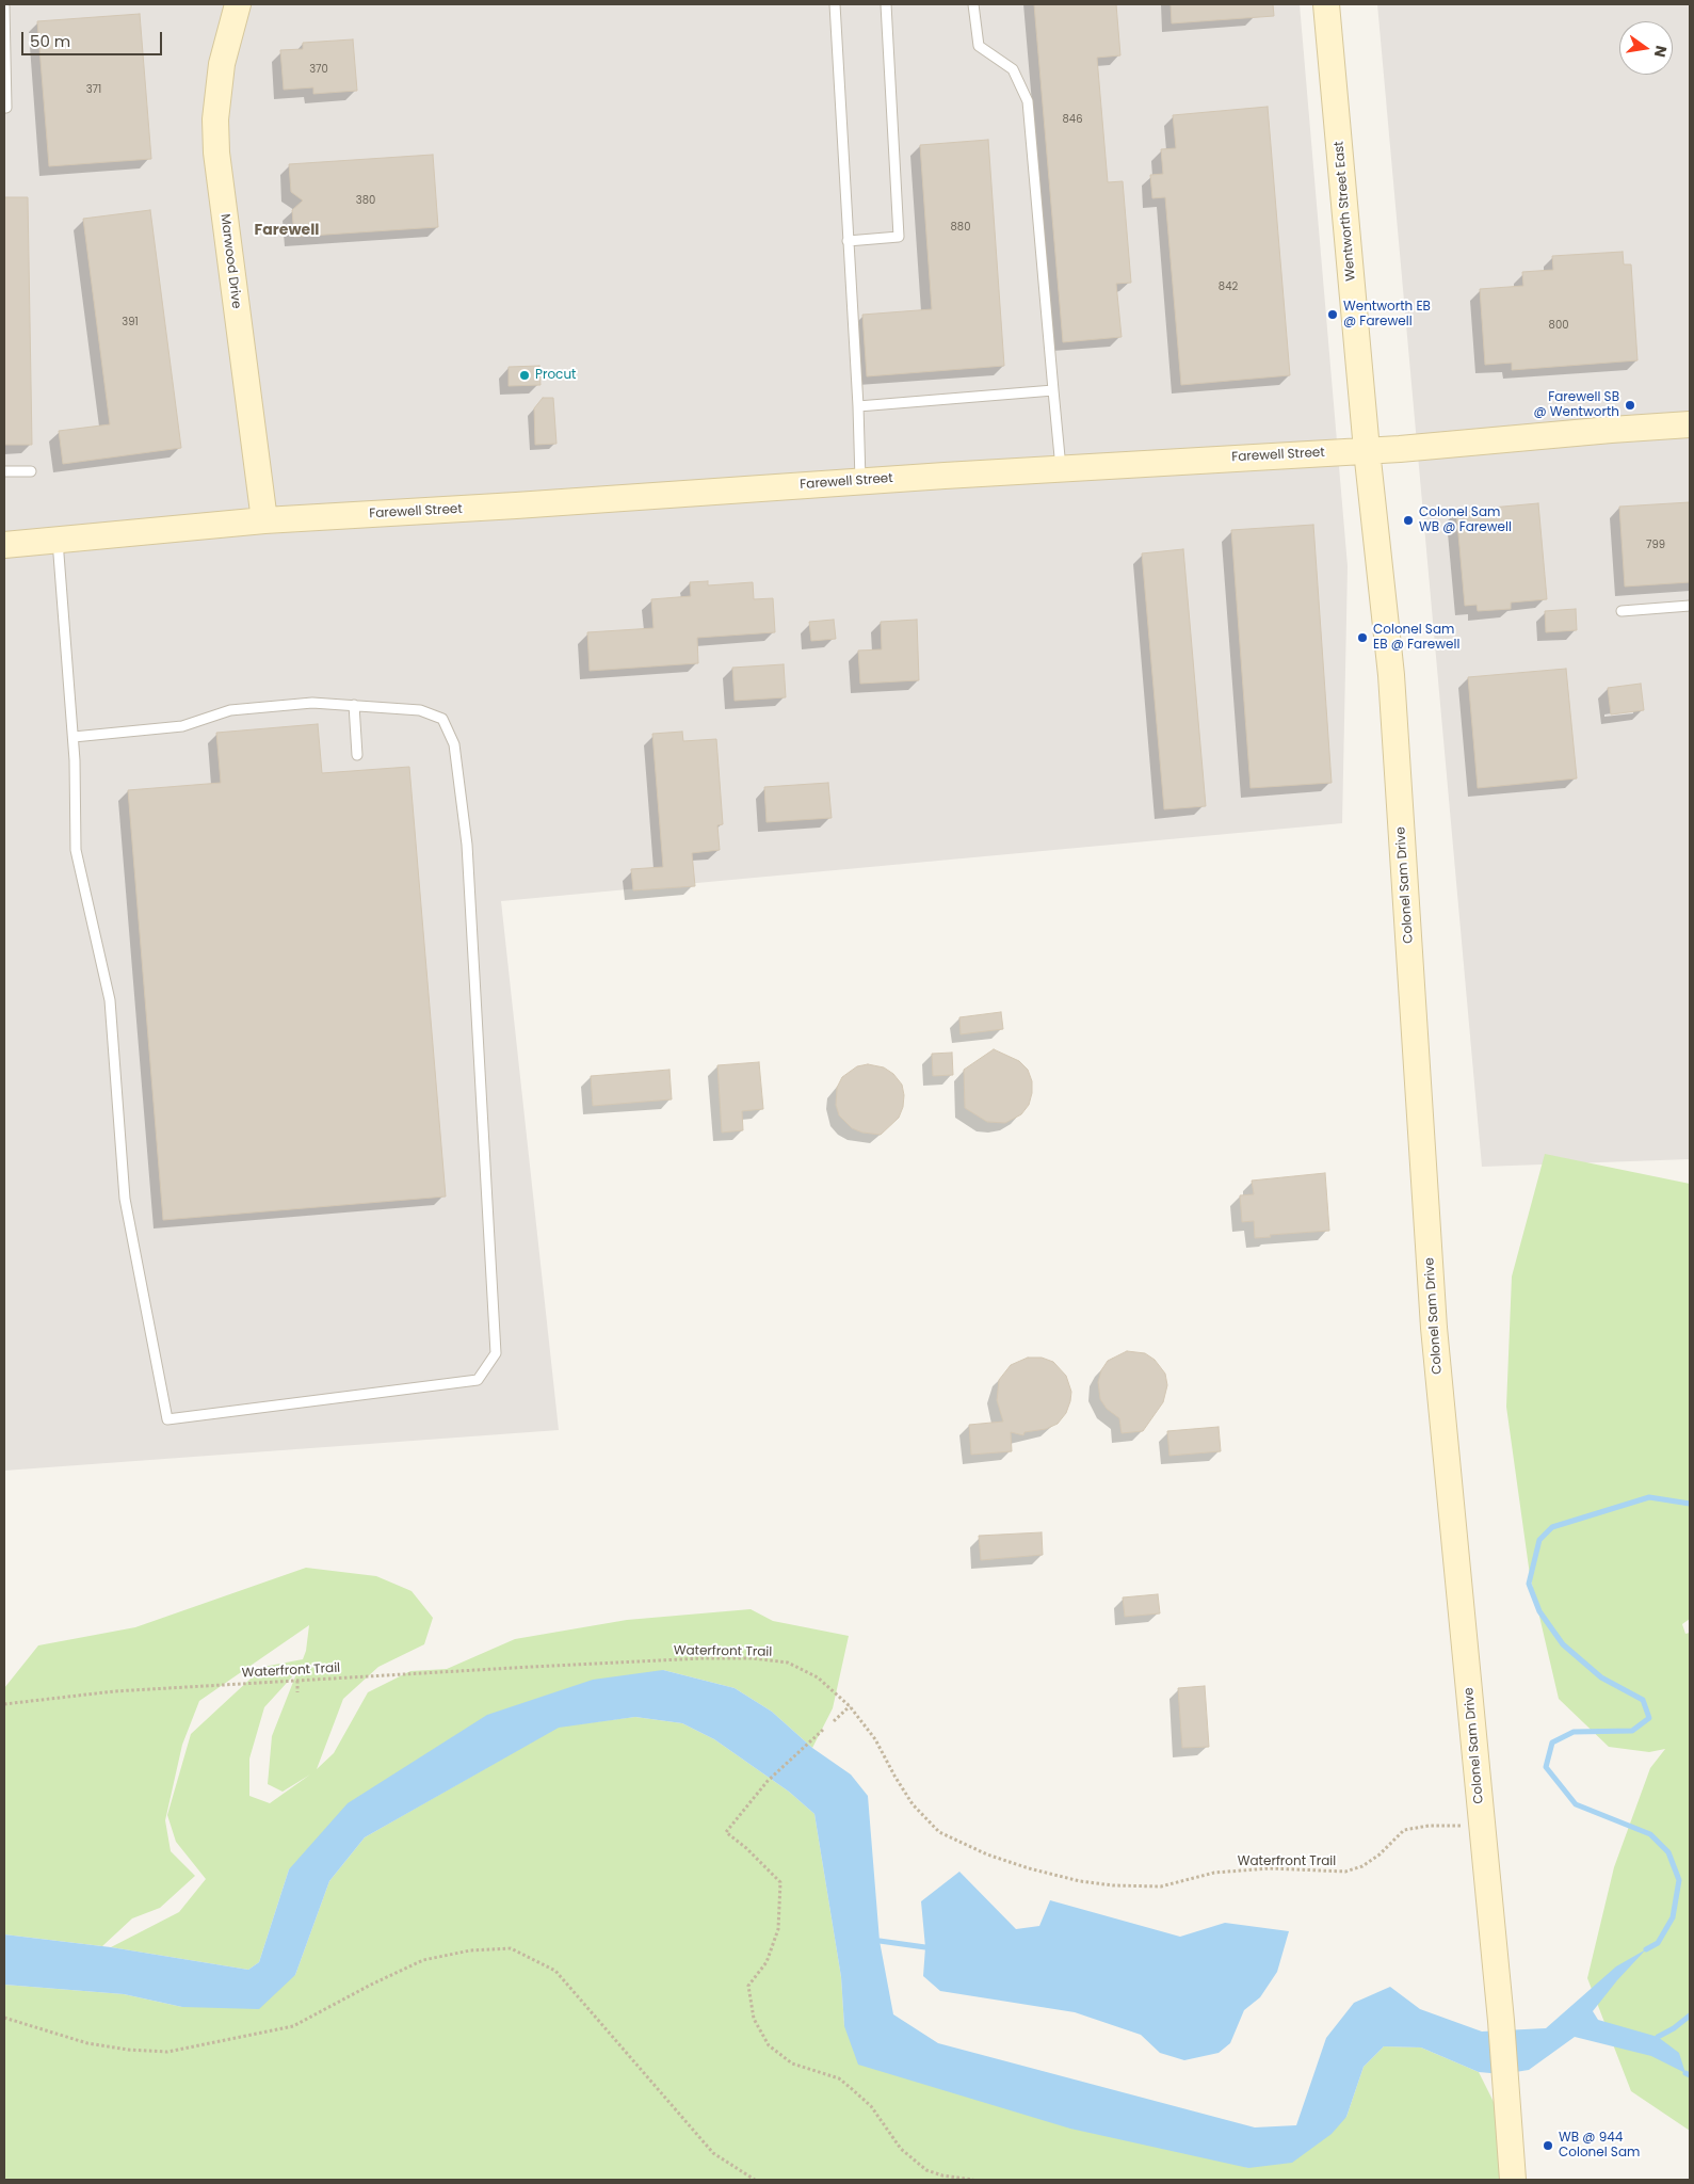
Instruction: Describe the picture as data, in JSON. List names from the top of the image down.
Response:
{
  "streets": {
    "street": [
      "Wentworth Street East",
      "Marwood Drive",
      "Farewell Street",
      "Colonel Sam Drive"
    ],
    "path": ["Waterfront Trail"]
  },
  "crossings": [
    ["Wentworth Street East", "Farewell Street"],
    ["Wentworth Street East", "Colonel Sam Drive"],
    ["Marwood Drive", "Farewell Street"],
    ["Farewell Street", "Colonel Sam Drive"]
  ],
  "districts": ["Farewell"],
  "places": [
    "Wentworth EB @ Farewell",
    "Procut",
    "Farewell SB @ Wentworth",
    "Colonel Sam WB @ Farewell",
    "Colonel Sam EB @ Farewell",
    "WB @ 944 Colonel Sam"
  ],
  "house_numbers": [
    "370",
    "371",
    "846",
    "380",
    "880",
    "842",
    "391",
    "800",
    "799"
  ],
  "scale_bar": "50 m",
  "north": "right"
}
